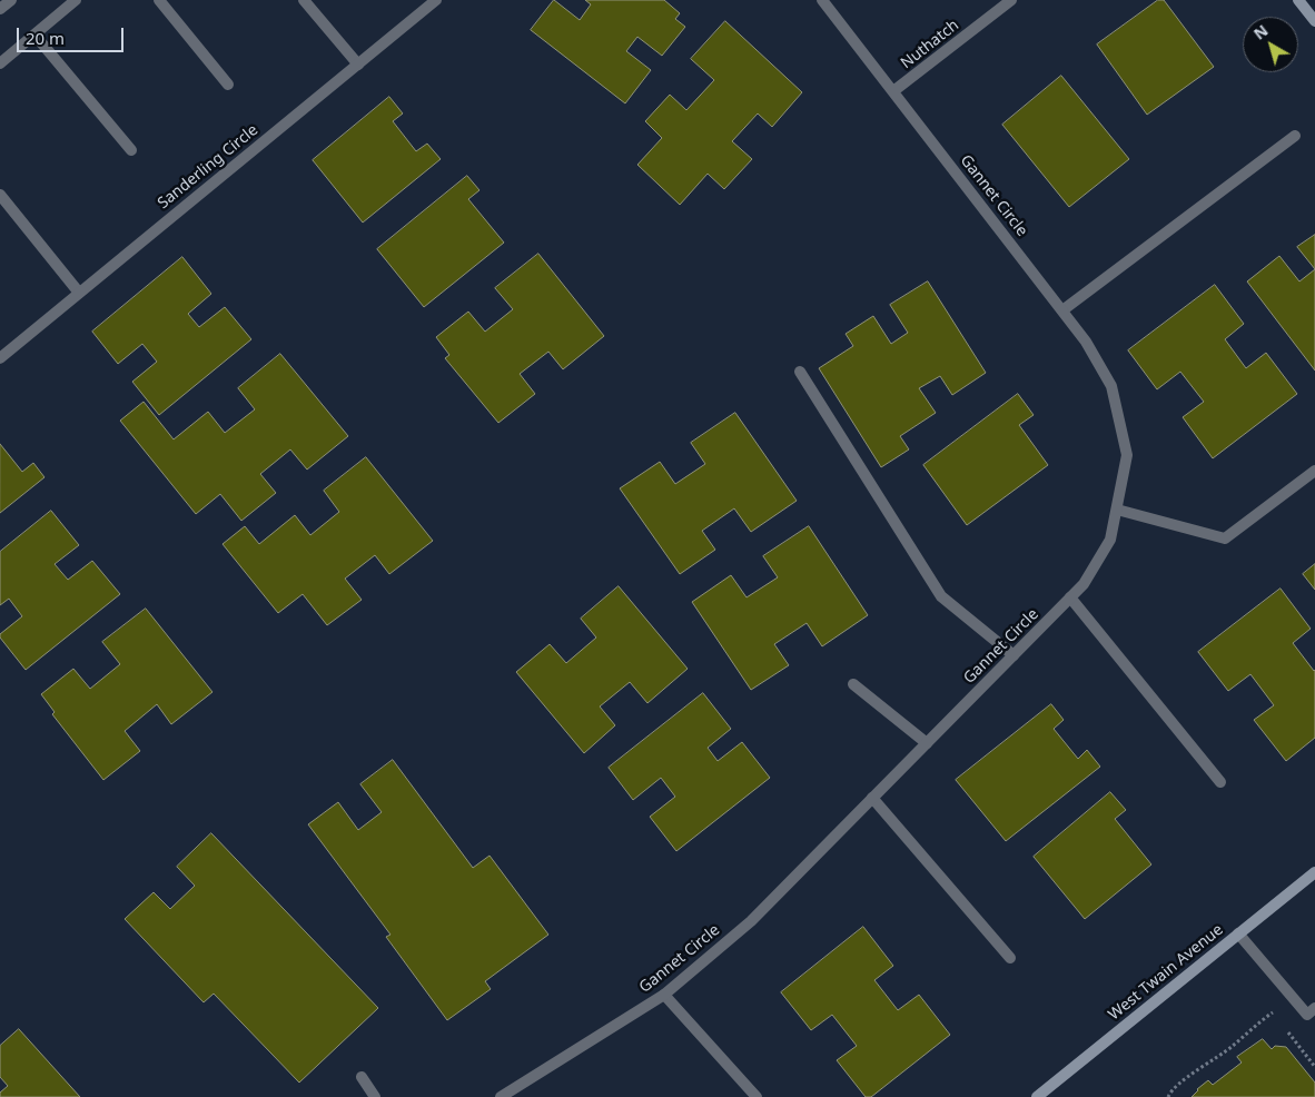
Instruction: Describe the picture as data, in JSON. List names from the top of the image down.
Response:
{
  "streets": {
    "main road": ["West Twain Avenue"],
    "street": ["Nuthatch", "Sanderling Circle", "Gannet Circle"]
  },
  "crossings": [
    ["Nuthatch", "Gannet Circle"]
  ],
  "scale_bar": "20 m",
  "north": "top left"
}
